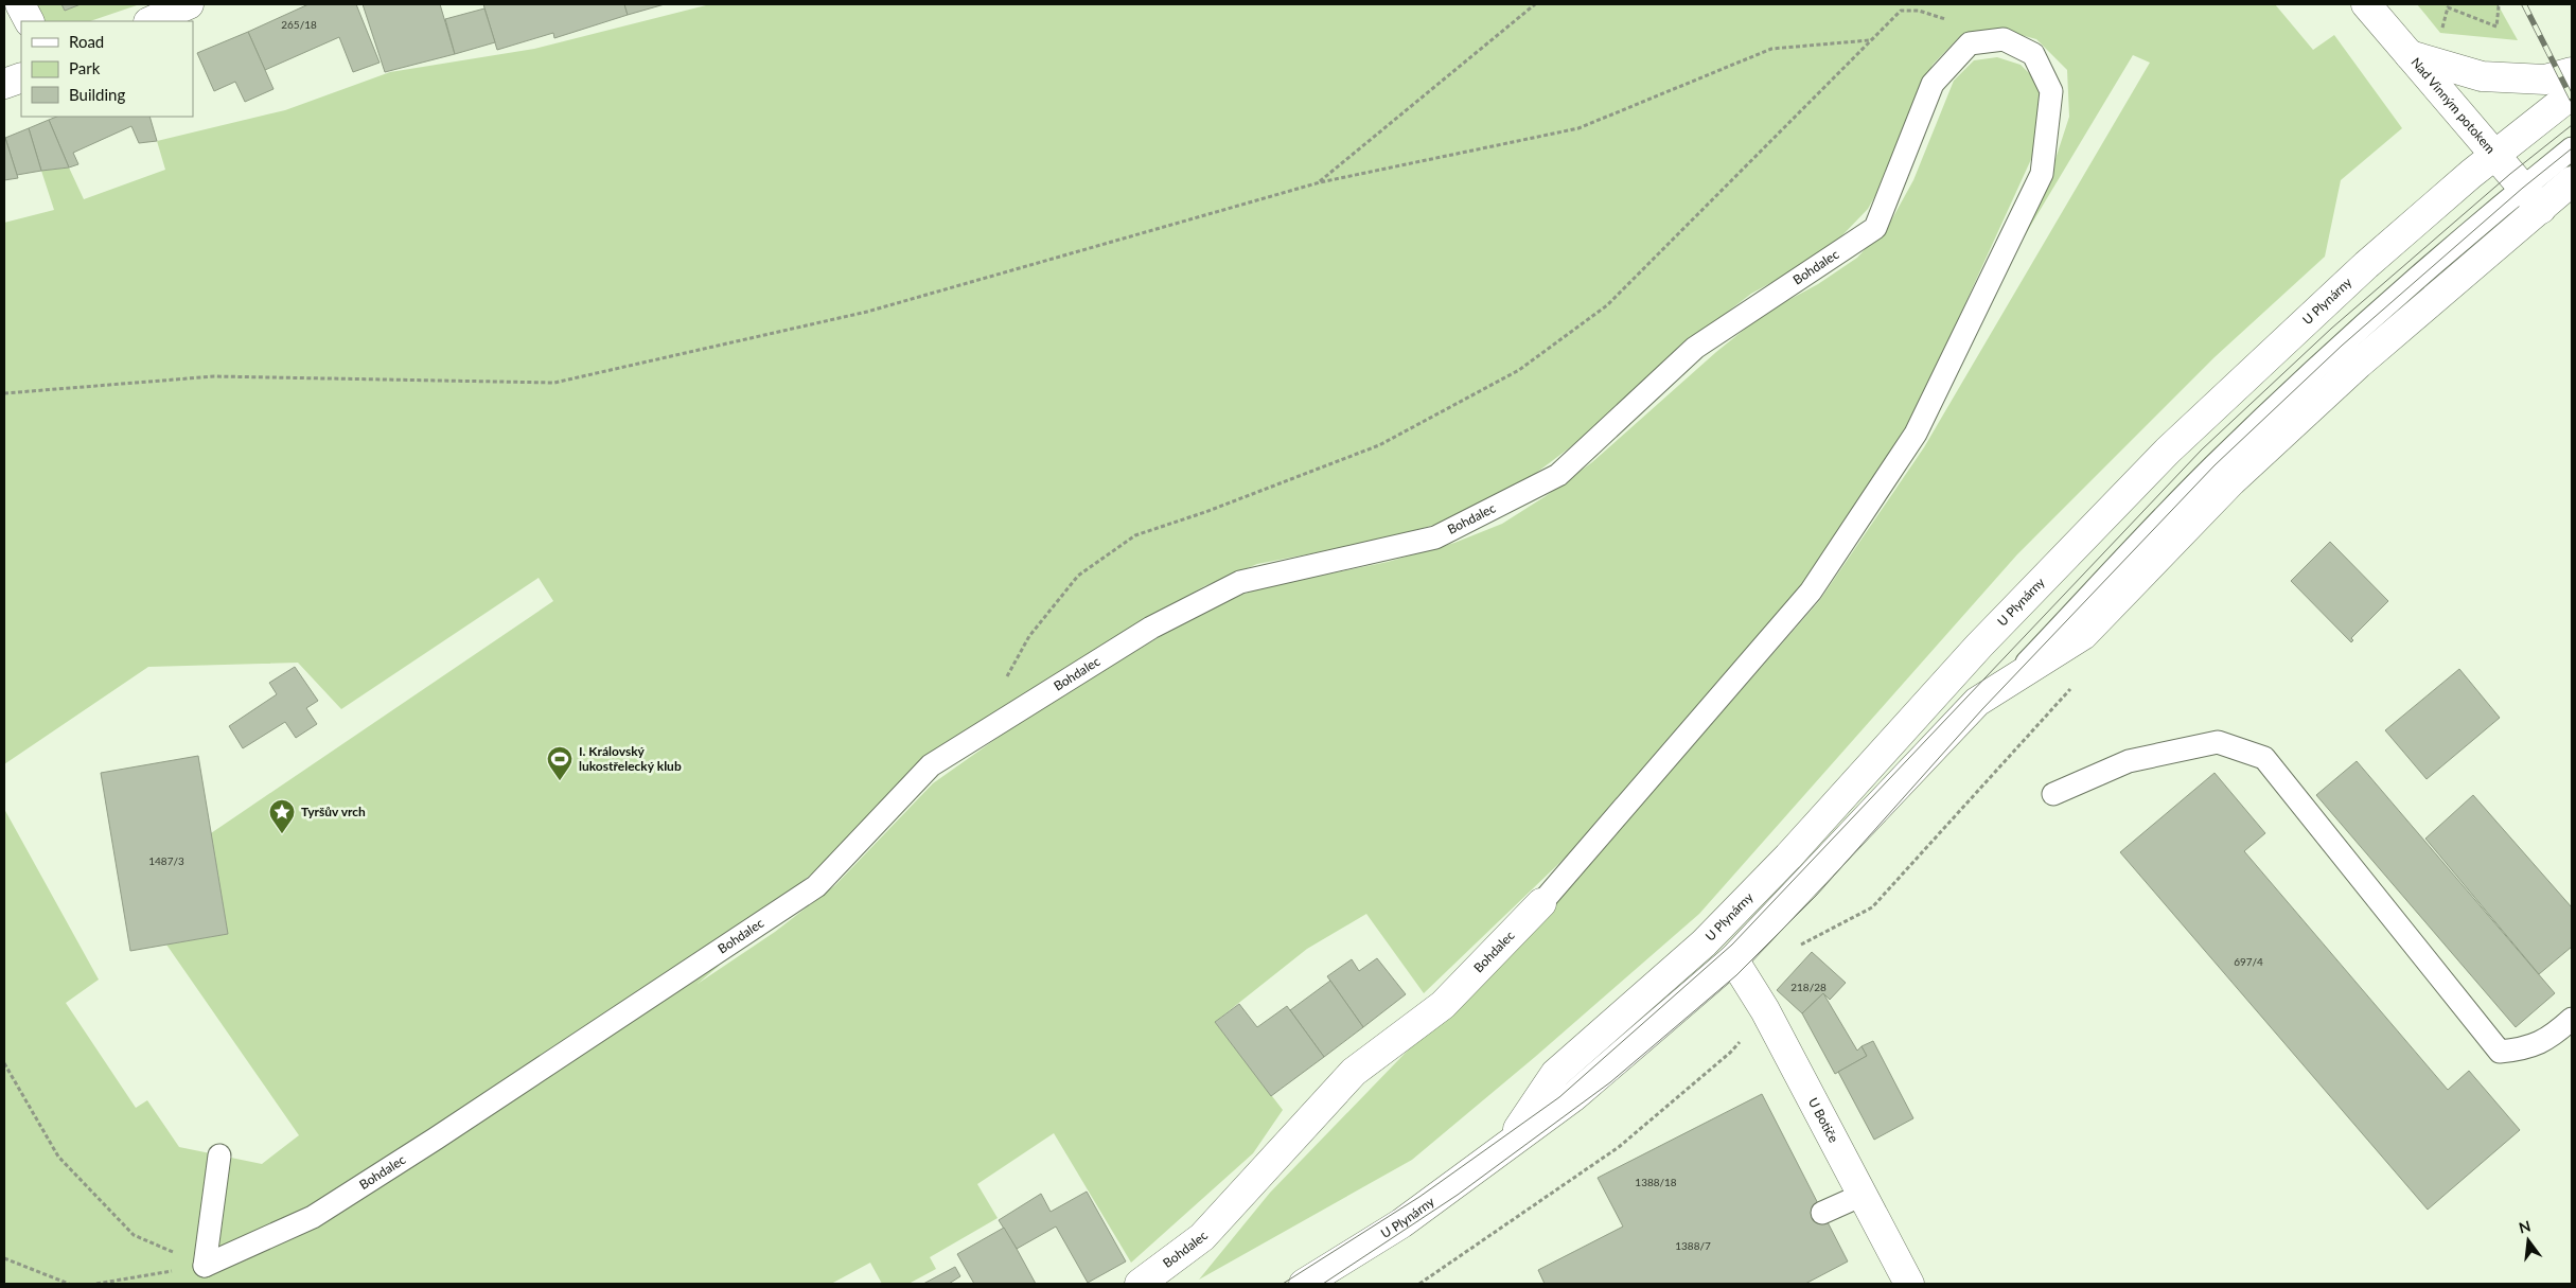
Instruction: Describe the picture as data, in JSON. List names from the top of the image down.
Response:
{
  "streets": {
    "street": [
      "Nad Vinným potokem",
      "Bohdalec",
      "U Plynárny",
      "U Botiče"
    ]
  },
  "crossings": [
    ["Nad Vinným potokem", "U Plynárny"],
    ["U Plynárny", "U Botiče"]
  ],
  "places": {
    "sports": ["I. Královský lukostřelecký klub"],
    "place": ["Tyršův vrch"]
  },
  "house_numbers": [
    "265/18",
    "1487/3",
    "697/4",
    "218/28",
    "1388/18",
    "1388/7"
  ],
  "legend": ["Road", "Park", "Building"],
  "north": "top"
}
